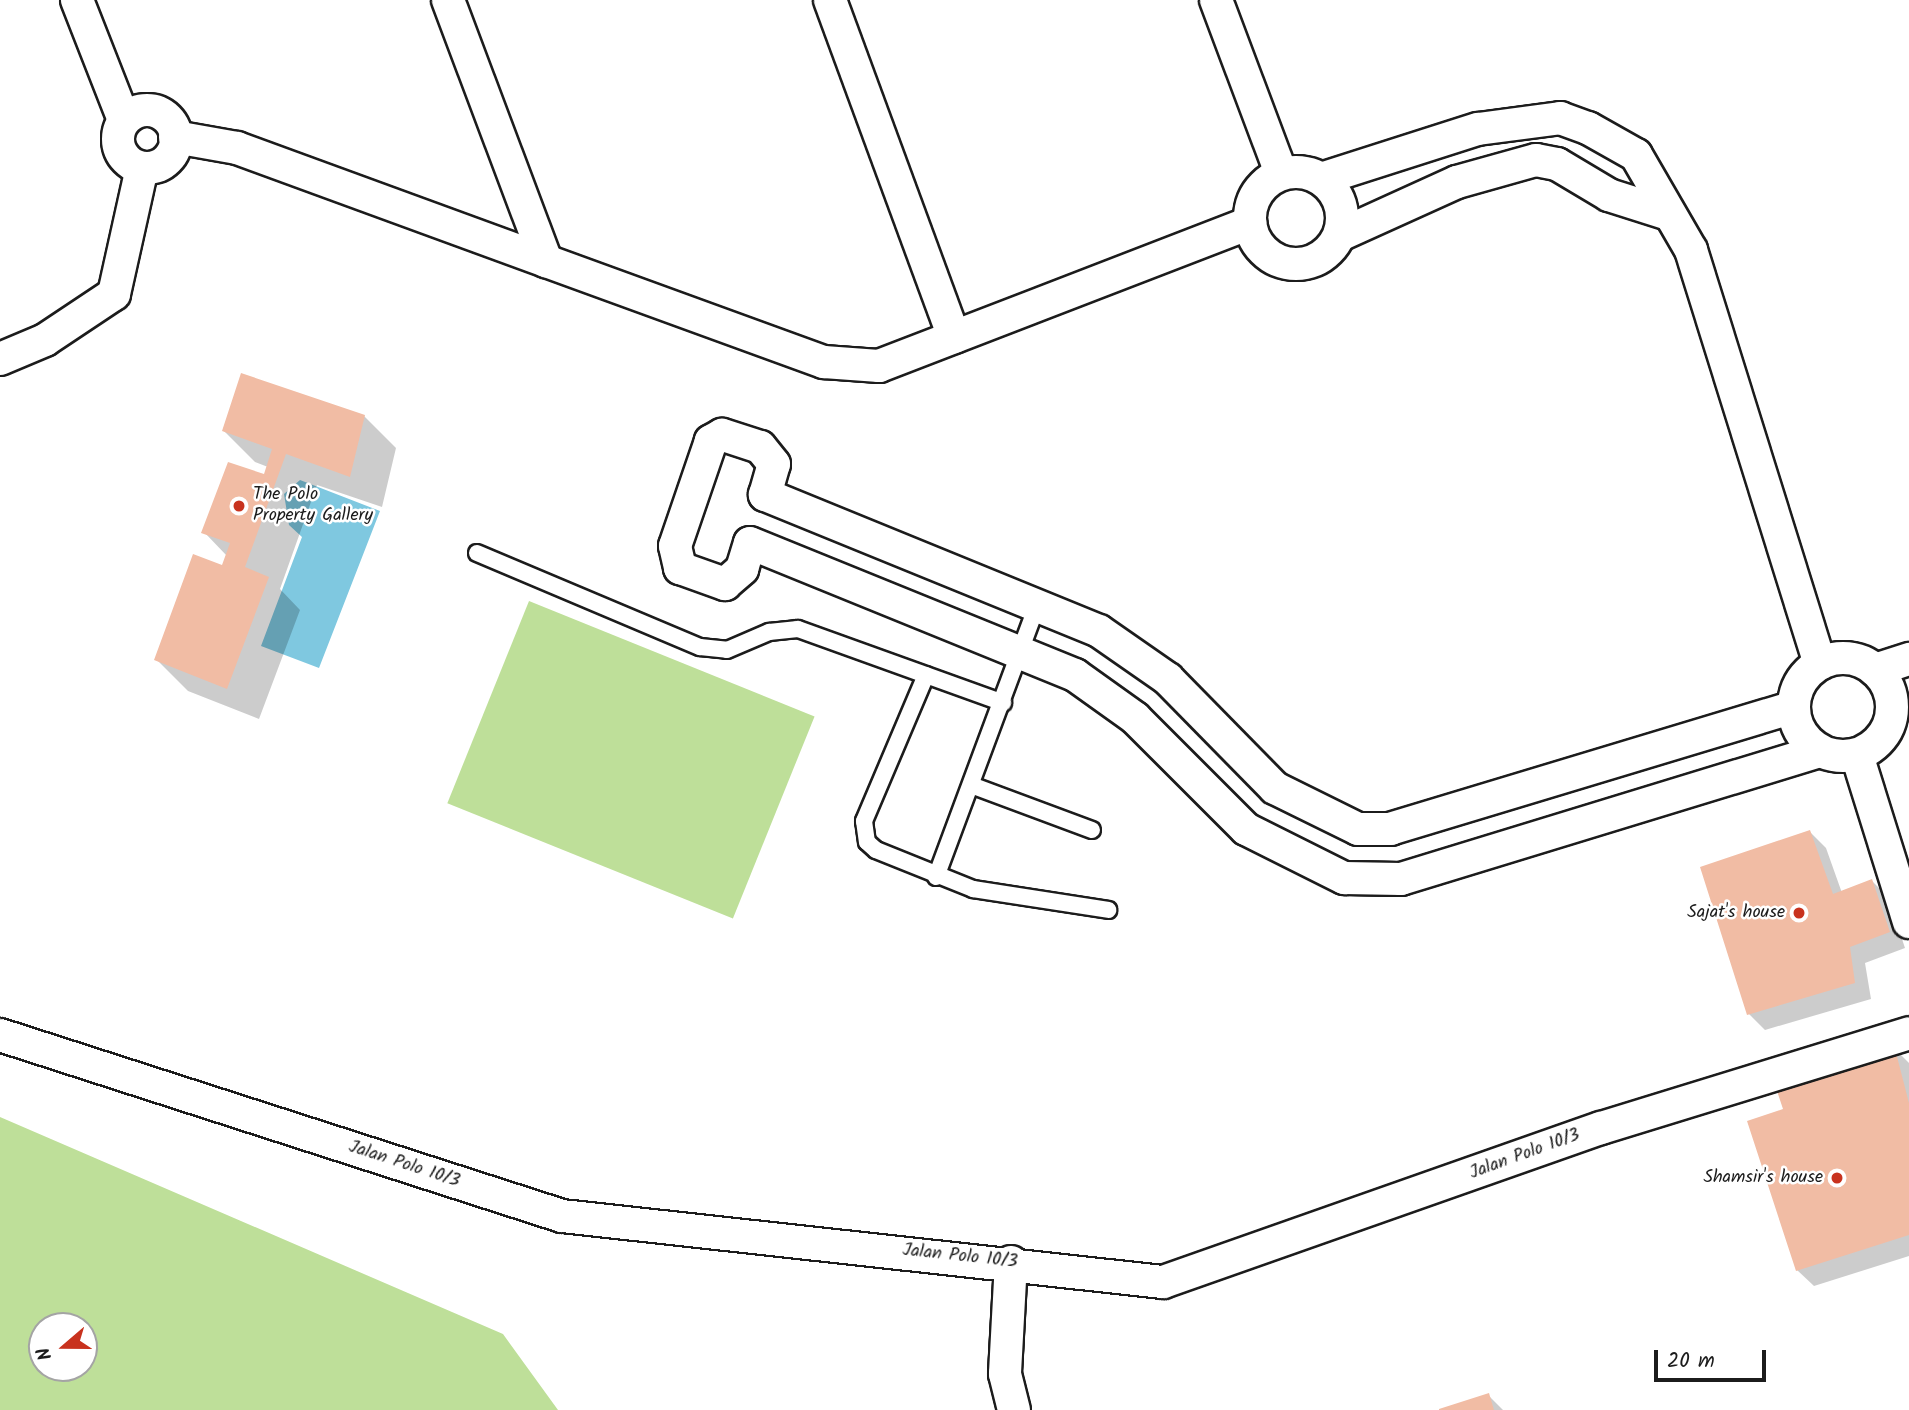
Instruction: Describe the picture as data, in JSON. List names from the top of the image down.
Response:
{
  "streets": {
    "street": ["Jalan Polo 10/3"]
  },
  "places": ["The Polo Property Gallery", "Sajat's house", "Shamsir's house"],
  "scale_bar": "20 m",
  "north": "left"
}
